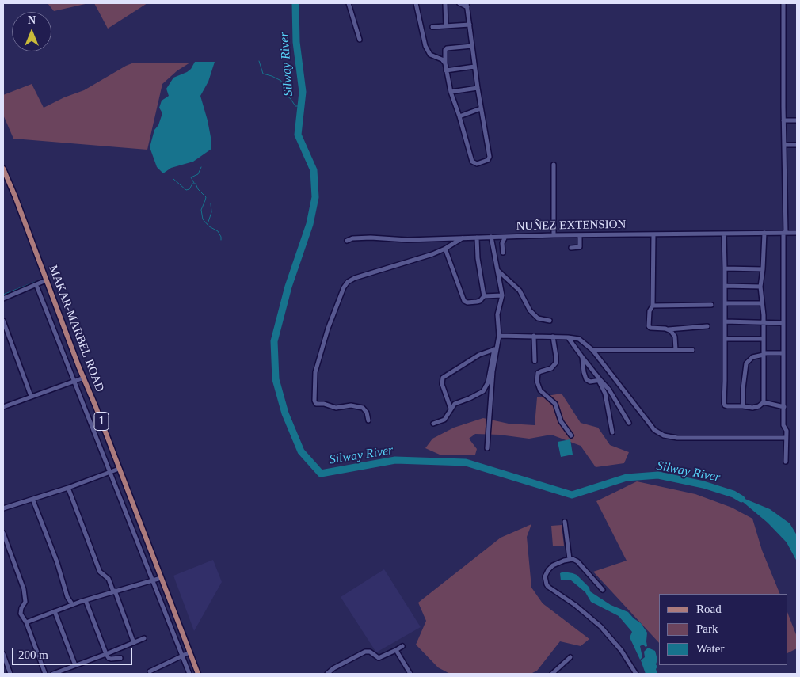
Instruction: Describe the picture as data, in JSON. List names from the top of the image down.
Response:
{
  "streets": {
    "main road": ["MAKAR-MARBEL ROAD", "1"],
    "street": ["NUÑEZ EXTENSION"]
  },
  "water": ["Silway River"],
  "legend": ["Road", "Park", "Water"],
  "scale_bar": "200 m",
  "north": "top"
}
